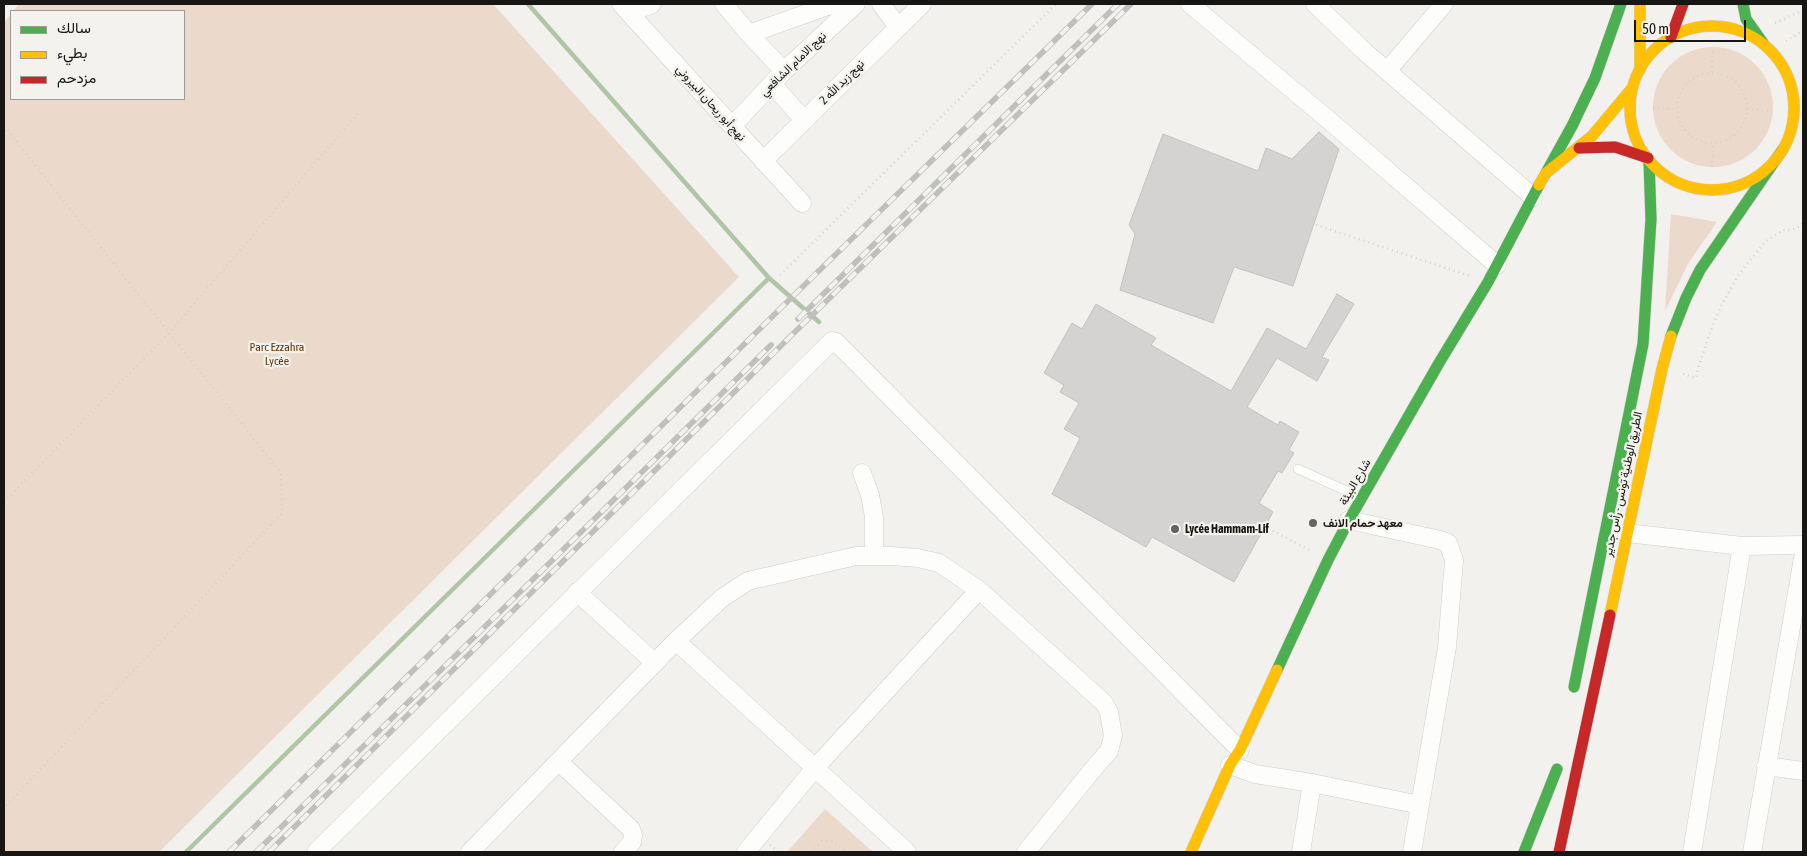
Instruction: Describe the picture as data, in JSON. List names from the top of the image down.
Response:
{
  "streets": {
    "main road": ["شارع البيئة", "الطريق الوطنية تونس - رأس جدير"],
    "street": ["نهج الامام الشافعي", "نهج زيد الله 2", "نهج أبو ريحان البيروني"]
  },
  "crossings": [
    ["نهج الامام الشافعي", "نهج أبو ريحان البيروني"],
    ["نهج زيد الله 2", "نهج أبو ريحان البيروني"]
  ],
  "parks": ["Parc Ezzahra Lycée"],
  "places": ["معهد حمام الانف", "Lycée Hammam-Lif"],
  "legend": ["سالك", "بطيء", "مزدحم"],
  "scale_bar": "50 m"
}
